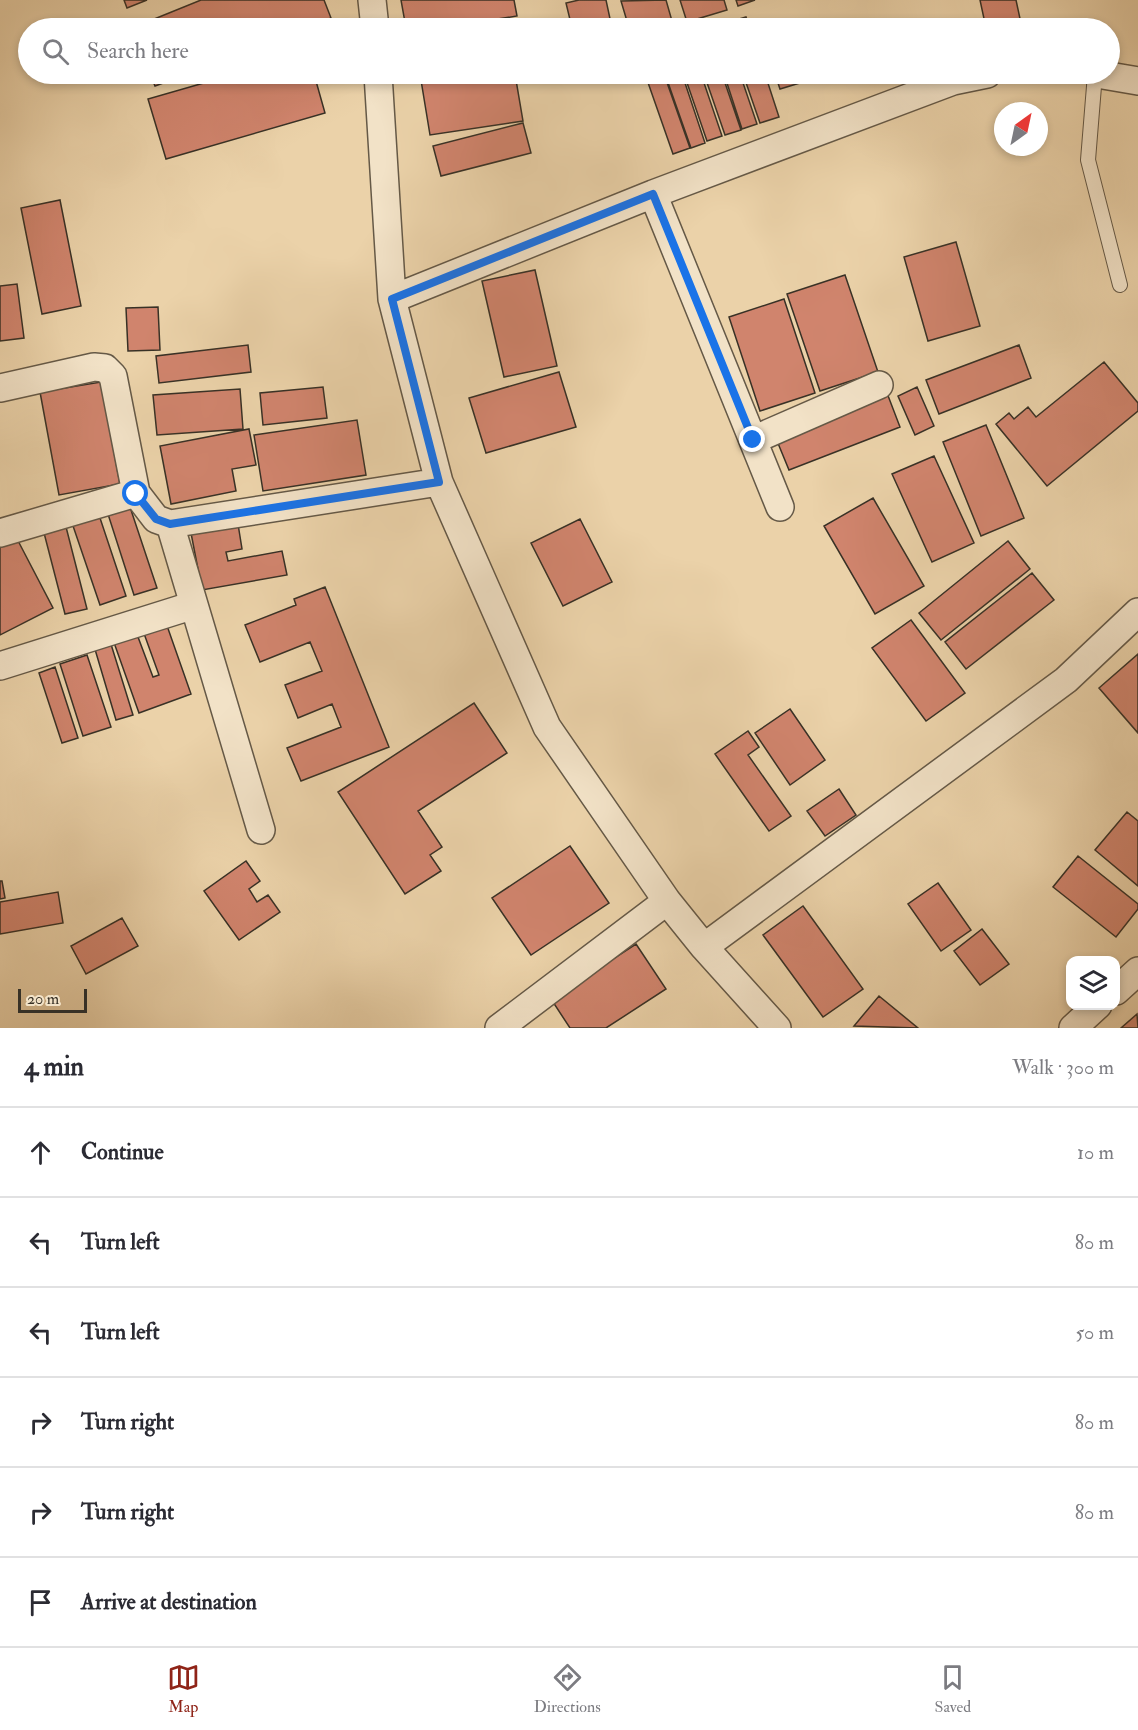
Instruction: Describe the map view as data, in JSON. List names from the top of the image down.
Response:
{
  "scale_bar": "20 m",
  "north": "top right",
  "page": {
    "search": "Search here",
    "scale": "20 m",
    "heading": ["4 min", "Walk · 300 m"],
    "list": [
      ["Continue", "10 m"],
      ["Turn left", "80 m"],
      ["Turn left", "50 m"],
      ["Turn right", "80 m"],
      ["Turn right", "80 m"],
      "Arrive at destination"
    ],
    "nav": ["Map", "Directions", "Saved"]
  }
}
